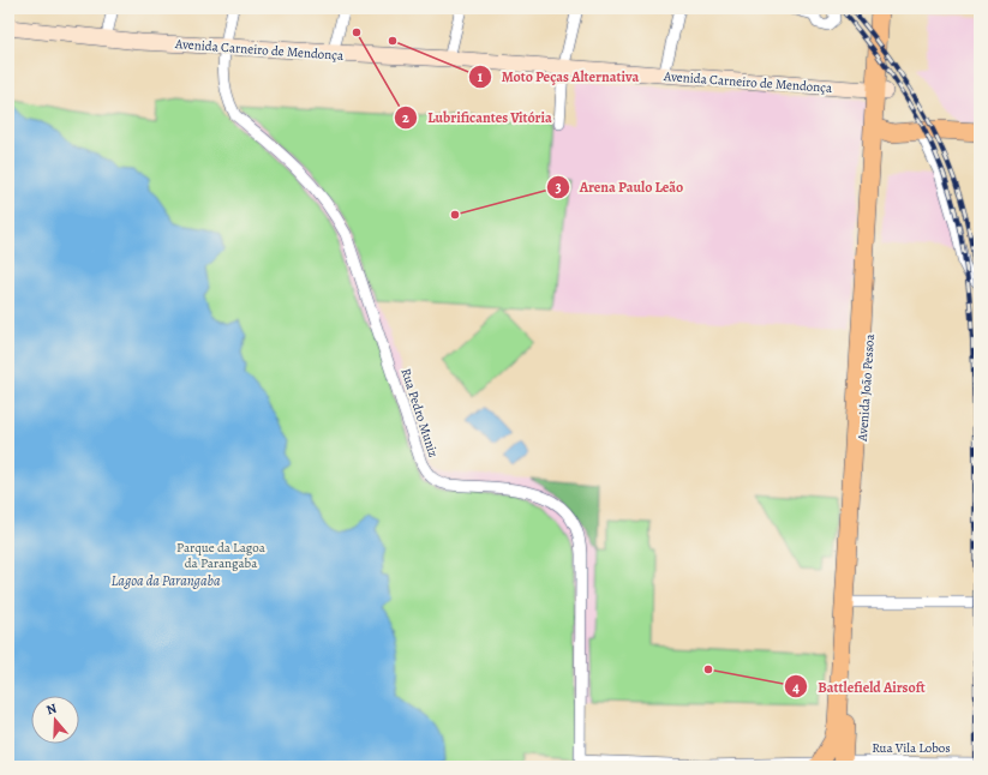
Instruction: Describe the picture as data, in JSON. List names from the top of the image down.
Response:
{
  "streets": {
    "main road": ["Avenida Carneiro de Mendonça", "Avenida João Pessoa"],
    "street": ["Rua Pedro Muniz", "Rua Vila Lobos"]
  },
  "crossings": [
    ["Avenida Carneiro de Mendonça", "Avenida João Pessoa"],
    ["Avenida Carneiro de Mendonça", "Rua Pedro Muniz"],
    ["Avenida João Pessoa", "Rua Vila Lobos"],
    ["Rua Pedro Muniz", "Rua Vila Lobos"]
  ],
  "water": ["Lagoa da Parangaba"],
  "parks": ["Parque da Lagoa da Parangaba"],
  "places": [
    "Lubrificantes Vitória",
    "Moto Peças Alternativa",
    "Arena Paulo Leão",
    "Battlefield Airsoft"
  ],
  "north": "top"
}
